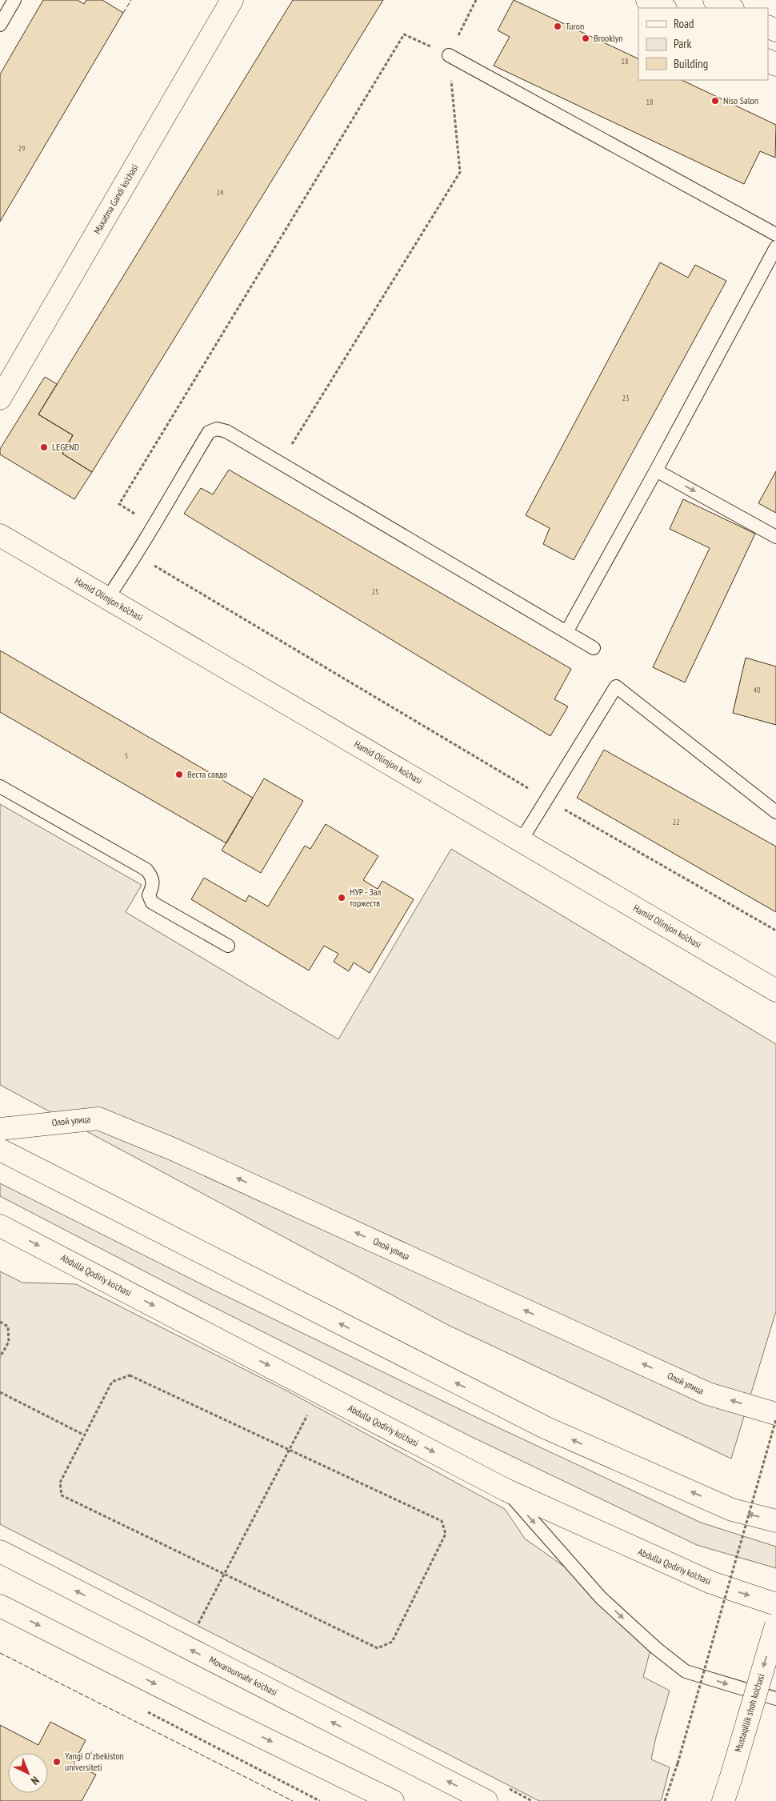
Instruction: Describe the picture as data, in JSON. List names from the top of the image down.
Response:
{
  "streets": {
    "street": [
      "Maxatma Gandi ko'chasi",
      "Hamid Olimjon ko’chasi",
      "Олой улица",
      "Abdulla Qodiriy ko'chasi",
      "Movarounnahr ko'chasi",
      "Mustaqillik shoh ko'chasi"
    ]
  },
  "one_way": ["Mustaqillik shoh ko'chasi"],
  "places": [
    "Turon",
    "Brooklyn",
    "Niso Salon",
    "LEGEND",
    "Веста савдо",
    "НУР - Зал торжеств",
    "Yangi Oʻzbekiston universiteti"
  ],
  "house_numbers": [
    "18",
    "18",
    "29",
    "24",
    "23",
    "25",
    "40",
    "5",
    "22"
  ],
  "legend": ["Road", "Park", "Building"],
  "north": "bottom right"
}
